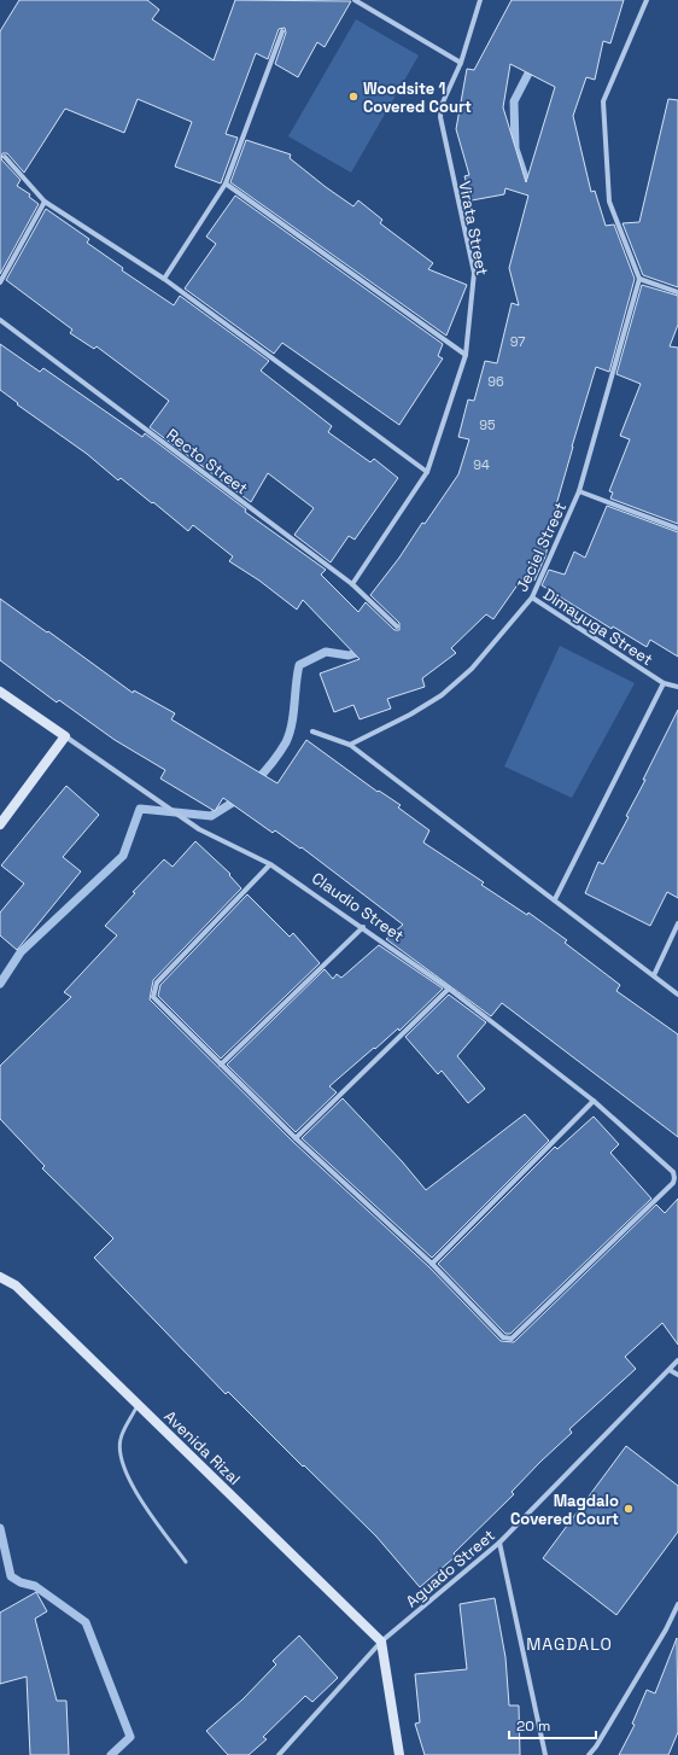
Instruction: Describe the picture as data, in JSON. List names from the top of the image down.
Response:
{
  "streets": {
    "street": [
      "Virata Street",
      "Recto Street",
      "Jeciel Street",
      "Dimayuga Street",
      "Claudio Street",
      "Avenida Rizal",
      "Aguado Street"
    ]
  },
  "crossings": [
    ["Virata Street", "Recto Street"],
    ["Jeciel Street", "Dimayuga Street"],
    ["Avenida Rizal", "Aguado Street"]
  ],
  "districts": ["MAGDALO"],
  "places": ["Woodsite 1 Covered Court", "Magdalo Covered Court"],
  "house_numbers": [
    "97",
    "96",
    "95",
    "94"
  ],
  "scale_bar": "20 m"
}
